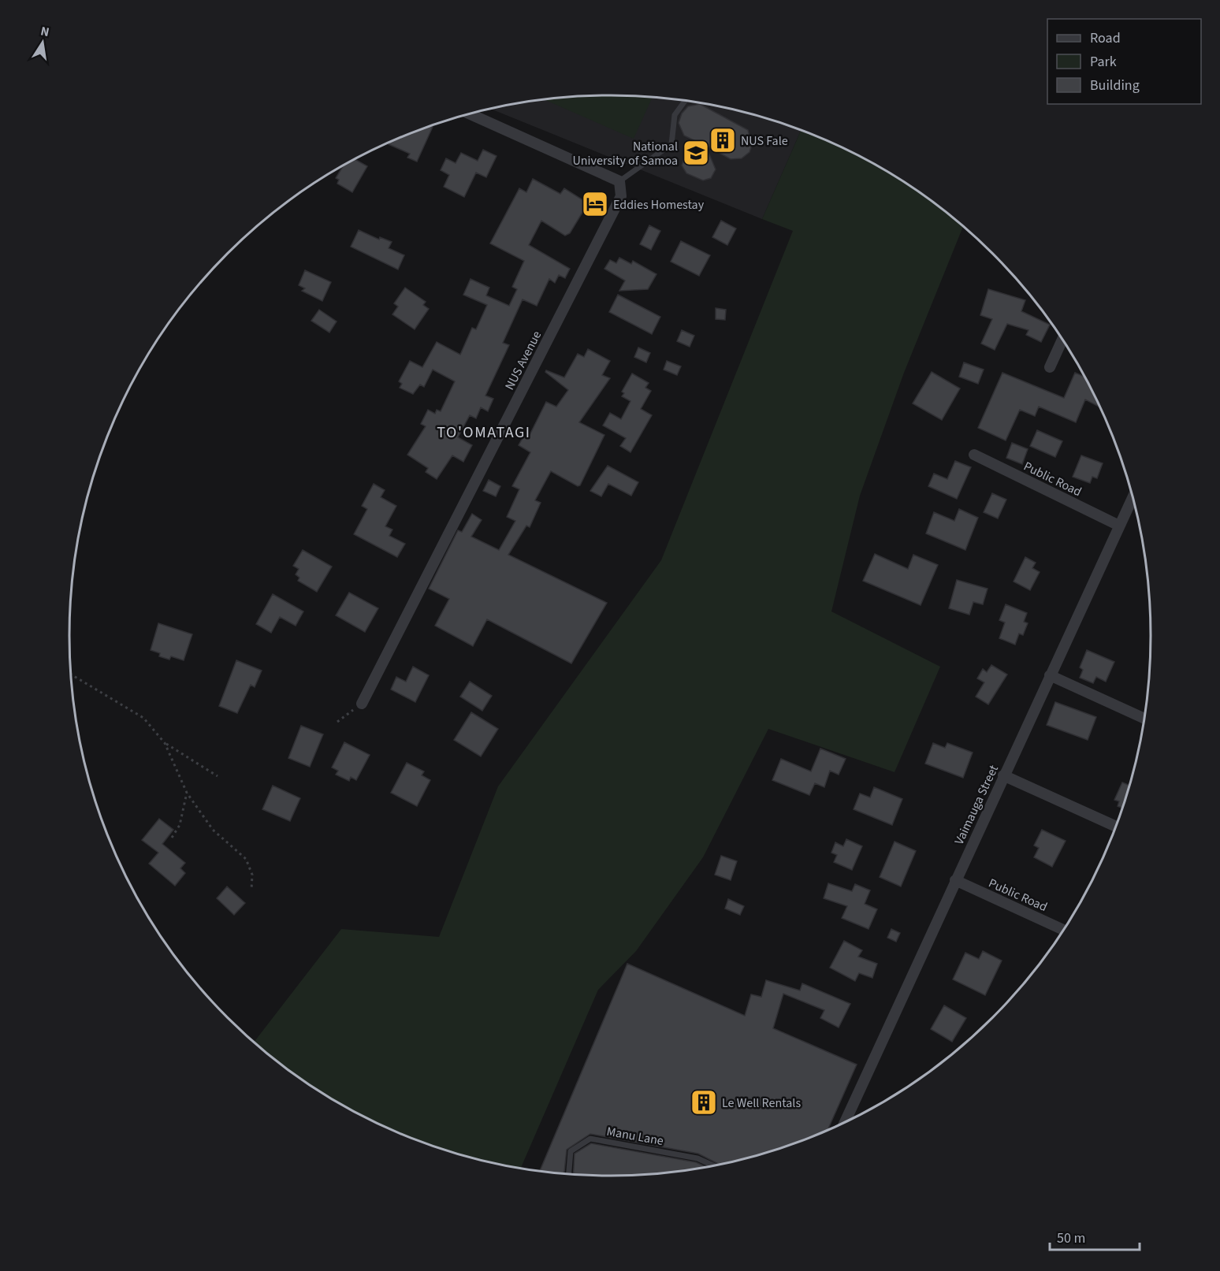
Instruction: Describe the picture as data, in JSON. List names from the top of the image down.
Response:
{
  "streets": {
    "street": ["NUS Avenue", "Public Road", "Vaimauga Street"],
    "lane": ["Manu Lane"]
  },
  "crossings": [
    ["Public Road", "Vaimauga Street"]
  ],
  "districts": ["TO'OMATAGI"],
  "places": {
    "building": ["NUS Fale", "Le Well Rentals"],
    "school or university": ["National University of Samoa"],
    "hotel": ["Eddies Homestay"]
  },
  "legend": ["Road", "Park", "Building"],
  "scale_bar": "50 m",
  "north": "top"
}
